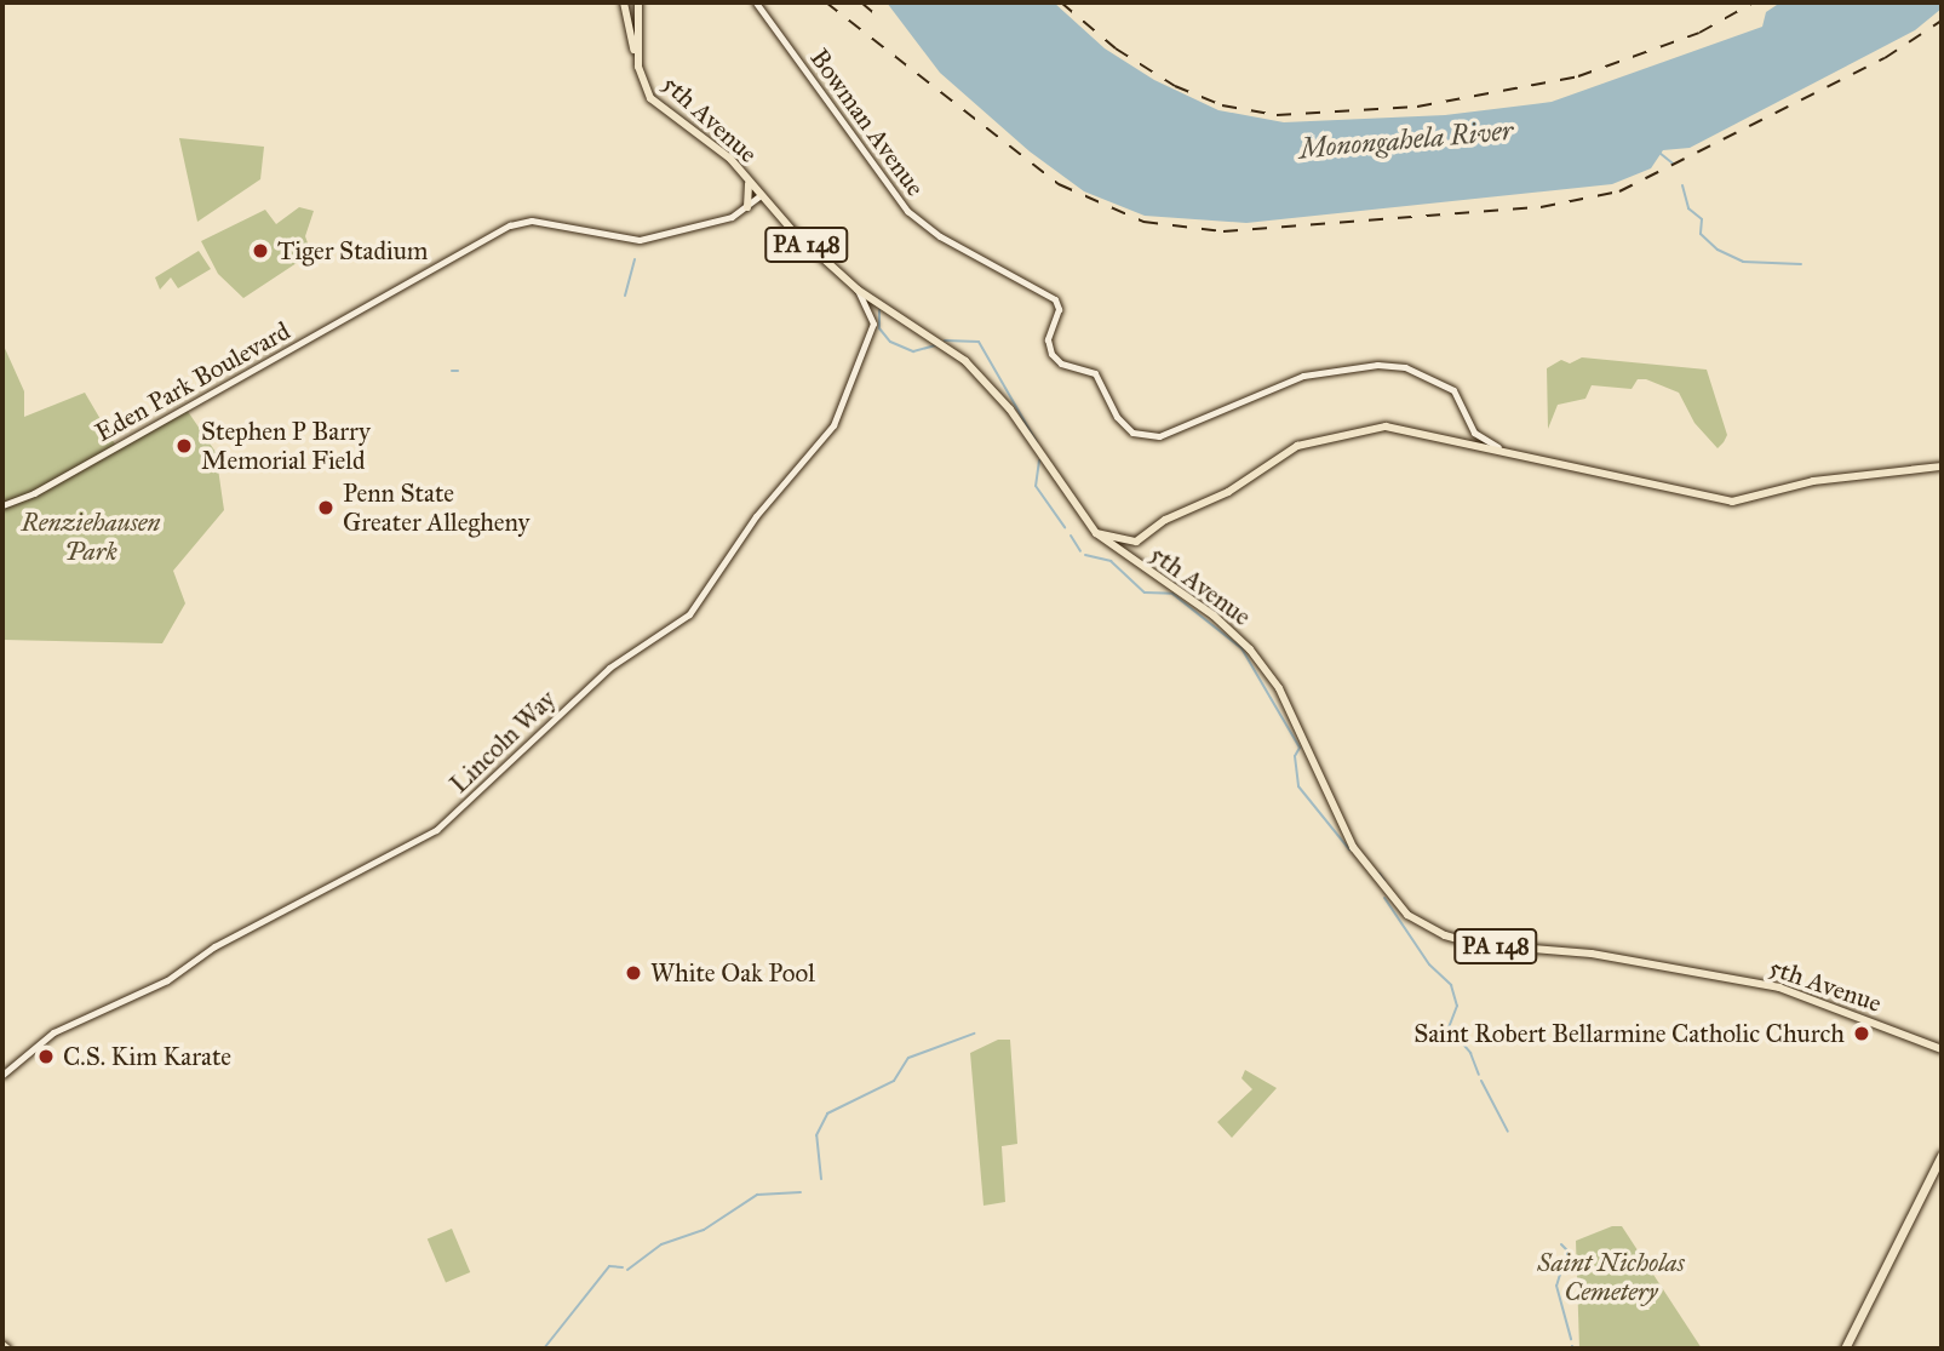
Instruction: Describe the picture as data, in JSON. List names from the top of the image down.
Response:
{
  "streets": {
    "main road": [
      "5th Avenue",
      "Bowman Avenue",
      "PA 148",
      "Eden Park Boulevard",
      "Lincoln Way"
    ]
  },
  "crossings": [
    ["5th Avenue", "Eden Park Boulevard"],
    ["5th Avenue", "Lincoln Way"]
  ],
  "water": ["Monongahela River"],
  "parks": ["Renziehausen Park", "Saint Nicholas Cemetery"],
  "places": [
    "Tiger Stadium",
    "Stephen P Barry Memorial Field",
    "Penn State Greater Allegheny",
    "White Oak Pool",
    "Saint Robert Bellarmine Catholic Church",
    "C.S. Kim Karate"
  ]
}
